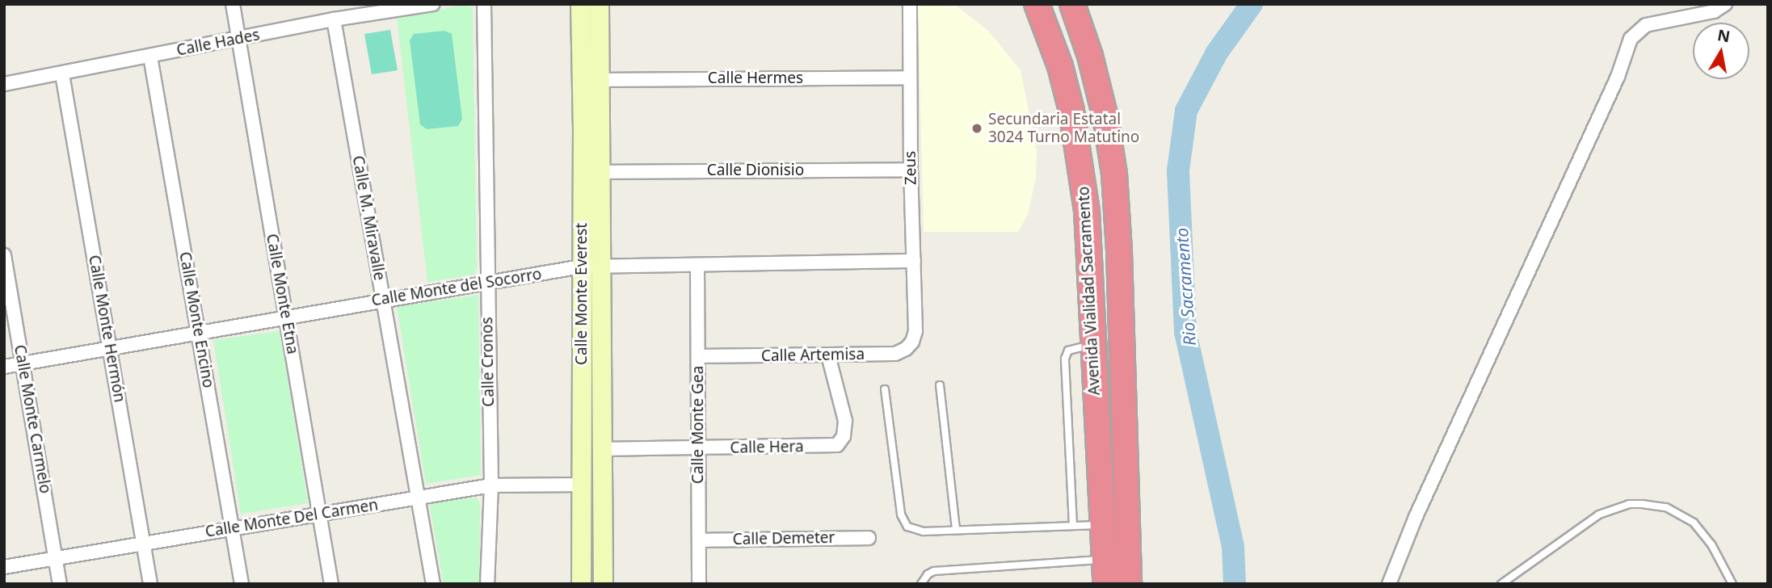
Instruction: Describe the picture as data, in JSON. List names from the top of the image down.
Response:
{
  "streets": {
    "highway": ["Avenida Vialidad Sacramento"],
    "street": [
      "Calle Hades",
      "Calle Hermes",
      "Zeus",
      "Calle Dionisio",
      "Calle M. Miravalle",
      "Calle Monte del Socorro",
      "Calle Monte Etna",
      "Calle Monte Everest",
      "Calle Monte Encino",
      "Calle Monte Hermón",
      "Calle Artemisa",
      "Calle Cronos",
      "Calle Monte Carmelo",
      "Calle Monte Gea",
      "Calle Hera",
      "Calle Monte Del Carmen",
      "Calle Demeter"
    ]
  },
  "crossings": [
    ["Calle Hades", "Calle M. Miravalle"],
    ["Calle Hades", "Calle Monte Etna"],
    ["Calle Hades", "Calle Monte Encino"],
    ["Calle Hades", "Calle Monte Hermón"],
    ["Calle Hermes", "Zeus"],
    ["Calle Hermes", "Calle Monte Everest"],
    ["Zeus", "Calle Dionisio"],
    ["Zeus", "Calle Monte del Socorro"],
    ["Zeus", "Calle Artemisa"],
    ["Calle Dionisio", "Calle Monte Everest"],
    ["Calle M. Miravalle", "Calle Monte del Socorro"],
    ["Calle M. Miravalle", "Calle Monte Del Carmen"],
    ["Calle Monte del Socorro", "Calle Monte Etna"],
    ["Calle Monte del Socorro", "Calle Monte Everest"],
    ["Calle Monte del Socorro", "Calle Monte Encino"],
    ["Calle Monte del Socorro", "Calle Monte Hermón"],
    ["Calle Monte del Socorro", "Calle Cronos"],
    ["Calle Monte del Socorro", "Calle Monte Carmelo"],
    ["Calle Monte del Socorro", "Calle Monte Gea"],
    ["Calle Monte Etna", "Calle Monte Del Carmen"],
    ["Calle Monte Everest", "Calle Hera"],
    ["Calle Monte Everest", "Calle Monte Del Carmen"],
    ["Calle Monte Encino", "Calle Monte Del Carmen"],
    ["Calle Monte Hermón", "Calle Monte Del Carmen"],
    ["Calle Artemisa", "Calle Monte Gea"],
    ["Calle Artemisa", "Calle Hera"],
    ["Calle Cronos", "Calle Monte Del Carmen"],
    ["Calle Monte Carmelo", "Calle Monte Del Carmen"],
    ["Calle Monte Gea", "Calle Hera"],
    ["Calle Monte Gea", "Calle Demeter"]
  ],
  "water": ["Rio Sacramento"],
  "places": ["Secundaria Estatal 3024 Turno Matutino"],
  "north": "top"
}
